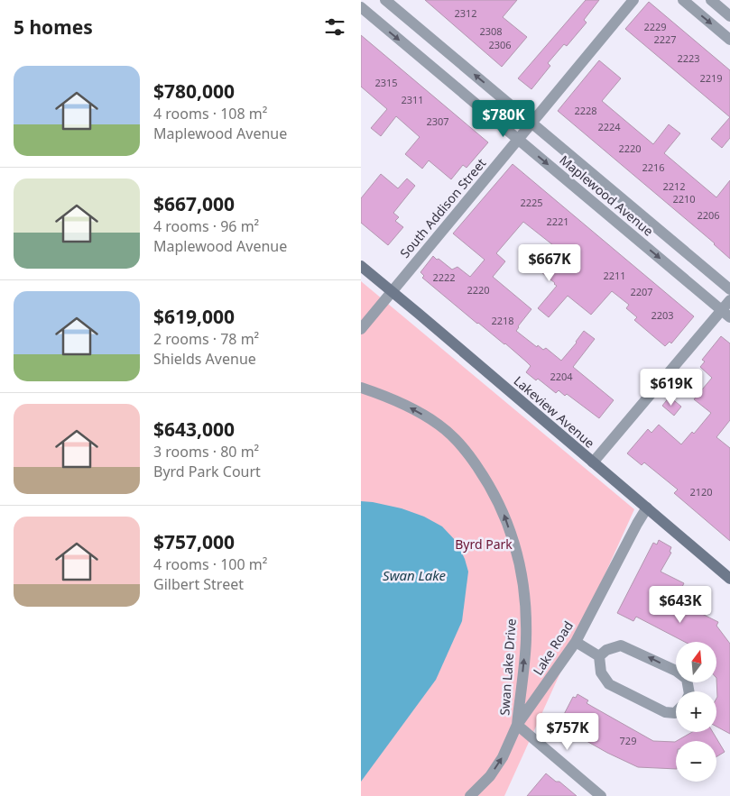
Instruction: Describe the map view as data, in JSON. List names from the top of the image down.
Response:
{
  "streets": {
    "street": [
      "Maplewood Avenue",
      "South Addison Street",
      "Lakeview Avenue",
      "Lake Road",
      "Swan Lake Drive"
    ]
  },
  "crossings": [
    ["Maplewood Avenue", "South Addison Street"],
    ["South Addison Street", "Lakeview Avenue"],
    ["Lakeview Avenue", "Lake Road"],
    ["Lake Road", "Swan Lake Drive"]
  ],
  "one_way": ["Swan Lake Drive"],
  "water": ["Swan Lake"],
  "parks": ["Byrd Park"],
  "house_numbers": [
    "2312",
    "2229",
    "2308",
    "2227",
    "2306",
    "2223",
    "2219",
    "2315",
    "2311",
    "2228",
    "2307",
    "2224",
    "2220",
    "2216",
    "2212",
    "2210",
    "2225",
    "2206",
    "2221",
    "2211",
    "2222",
    "2220",
    "2207",
    "2203",
    "2218",
    "2204",
    "2120",
    "729"
  ],
  "north": "top",
  "page": {
    "heading": "5 homes",
    "list": [
      {
        "name": "$780,000",
        "note": "4 rooms · 108 m² · Maplewood Avenue"
      },
      {
        "name": "$667,000",
        "note": "4 rooms · 96 m² · Maplewood Avenue"
      },
      {
        "name": "$619,000",
        "note": "2 rooms · 78 m² · Shields Avenue"
      },
      {
        "name": "$643,000",
        "note": "3 rooms · 80 m² · Byrd Park Court"
      },
      {
        "name": "$757,000",
        "note": "4 rooms · 100 m² · Gilbert Street"
      }
    ],
    "price": [
      "$780K",
      "$667K",
      "$619K",
      "$643K",
      "$757K"
    ],
    "map_buttons": ["+", "−"]
  }
}
